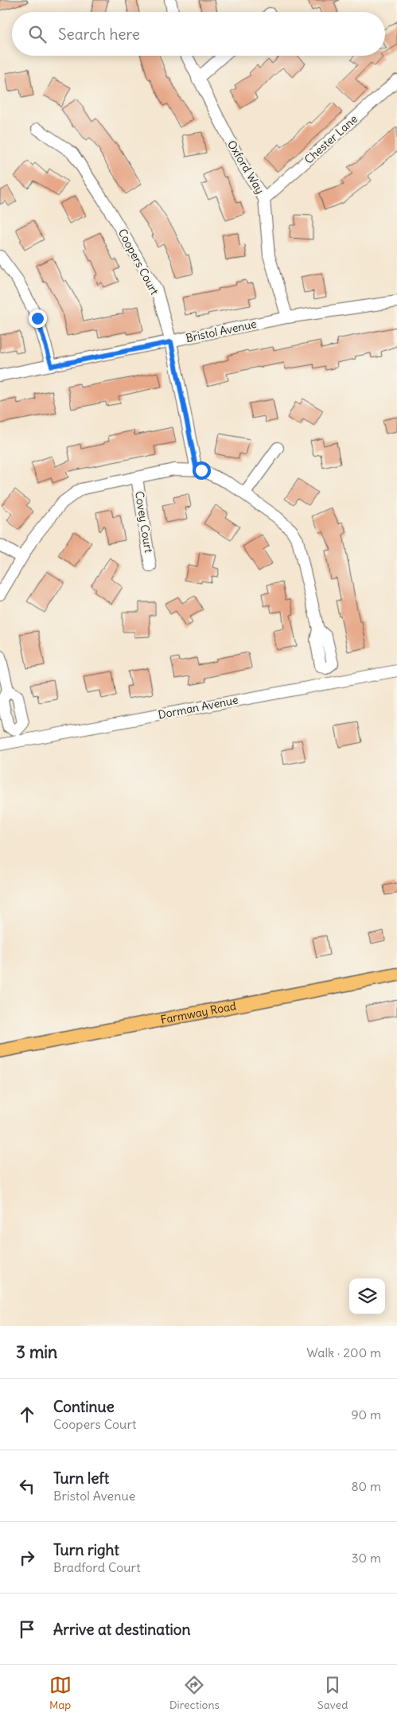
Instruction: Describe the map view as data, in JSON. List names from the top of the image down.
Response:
{
  "streets": {
    "main road": ["Farmway Road"],
    "street": [
      "Chester Lane",
      "Oxford Way",
      "Coopers Court",
      "Bristol Avenue",
      "Covey Court",
      "Dorman Avenue"
    ]
  },
  "crossings": [
    ["Chester Lane", "Oxford Way"],
    ["Oxford Way", "Bristol Avenue"],
    ["Coopers Court", "Bristol Avenue"]
  ],
  "page": {
    "search": "Search here",
    "heading": ["3 min", "Walk · 200 m"],
    "list": [
      ["Continue", "Coopers Court", "90 m"],
      ["Turn left", "Bristol Avenue", "80 m"],
      ["Turn right", "Bradford Court", "30 m"],
      "Arrive at destination"
    ],
    "nav": ["Map", "Directions", "Saved"]
  }
}
